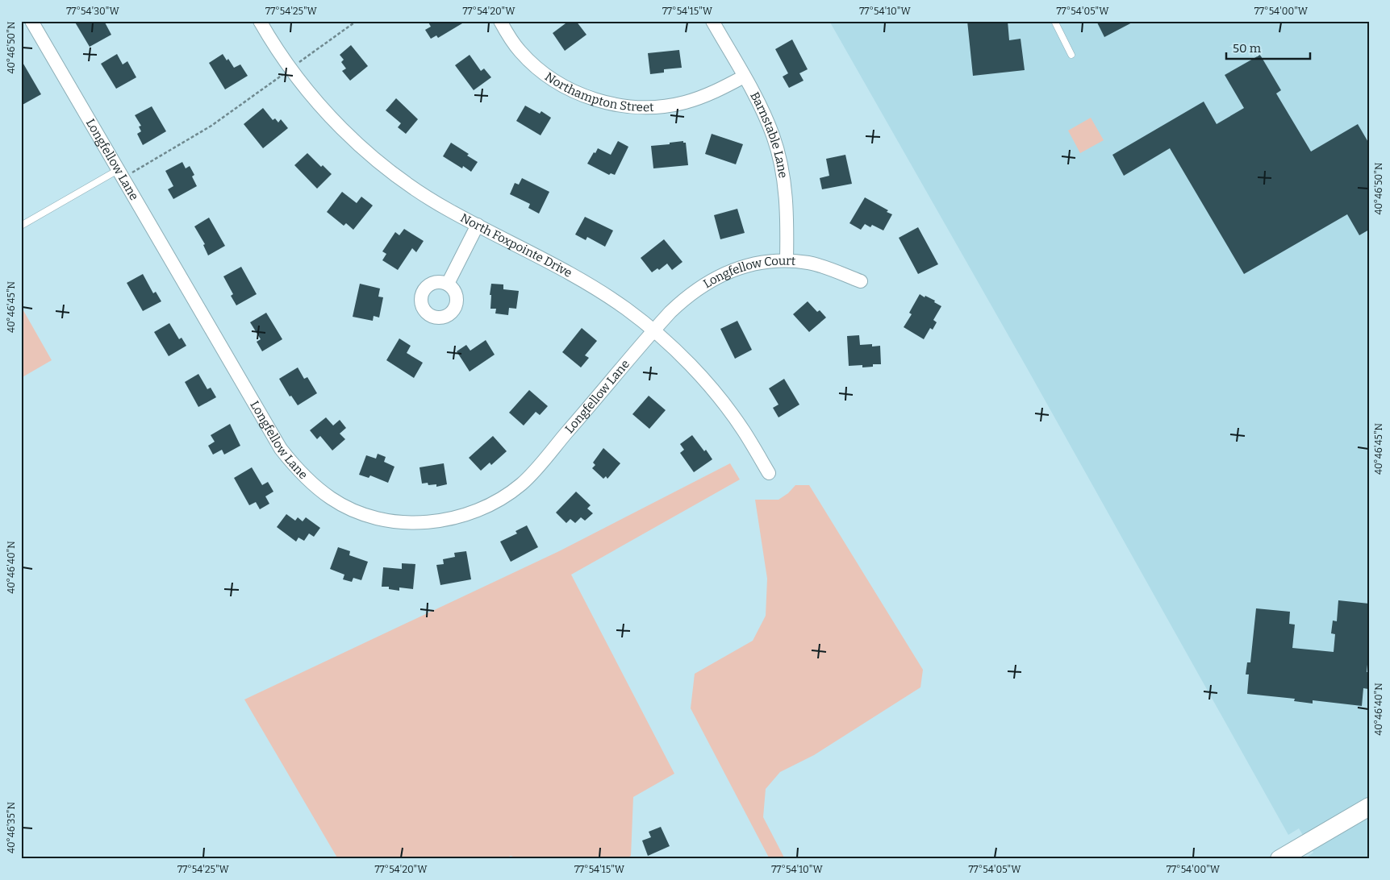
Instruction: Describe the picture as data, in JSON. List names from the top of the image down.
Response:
{
  "streets": {
    "street": [
      "Northampton Street",
      "Barnstable Lane",
      "Longfellow Lane",
      "North Foxpointe Drive",
      "Longfellow Court"
    ]
  },
  "crossings": [
    ["Northampton Street", "Barnstable Lane"],
    ["Barnstable Lane", "Longfellow Court"],
    ["Longfellow Lane", "North Foxpointe Drive"],
    ["Longfellow Lane", "Longfellow Court"],
    ["North Foxpointe Drive", "Longfellow Court"]
  ],
  "scale_bar": "50 m",
  "coordinates": [
    "77°54'30\"W",
    "77°54'25\"W",
    "77°54'20\"W",
    "77°54'15\"W",
    "77°54'10\"W",
    "77°54'05\"W",
    "77°54'00\"W",
    "40°46'50\"N",
    "40°46'45\"N",
    "40°46'40\"N",
    "40°46'35\"N"
  ]
}
